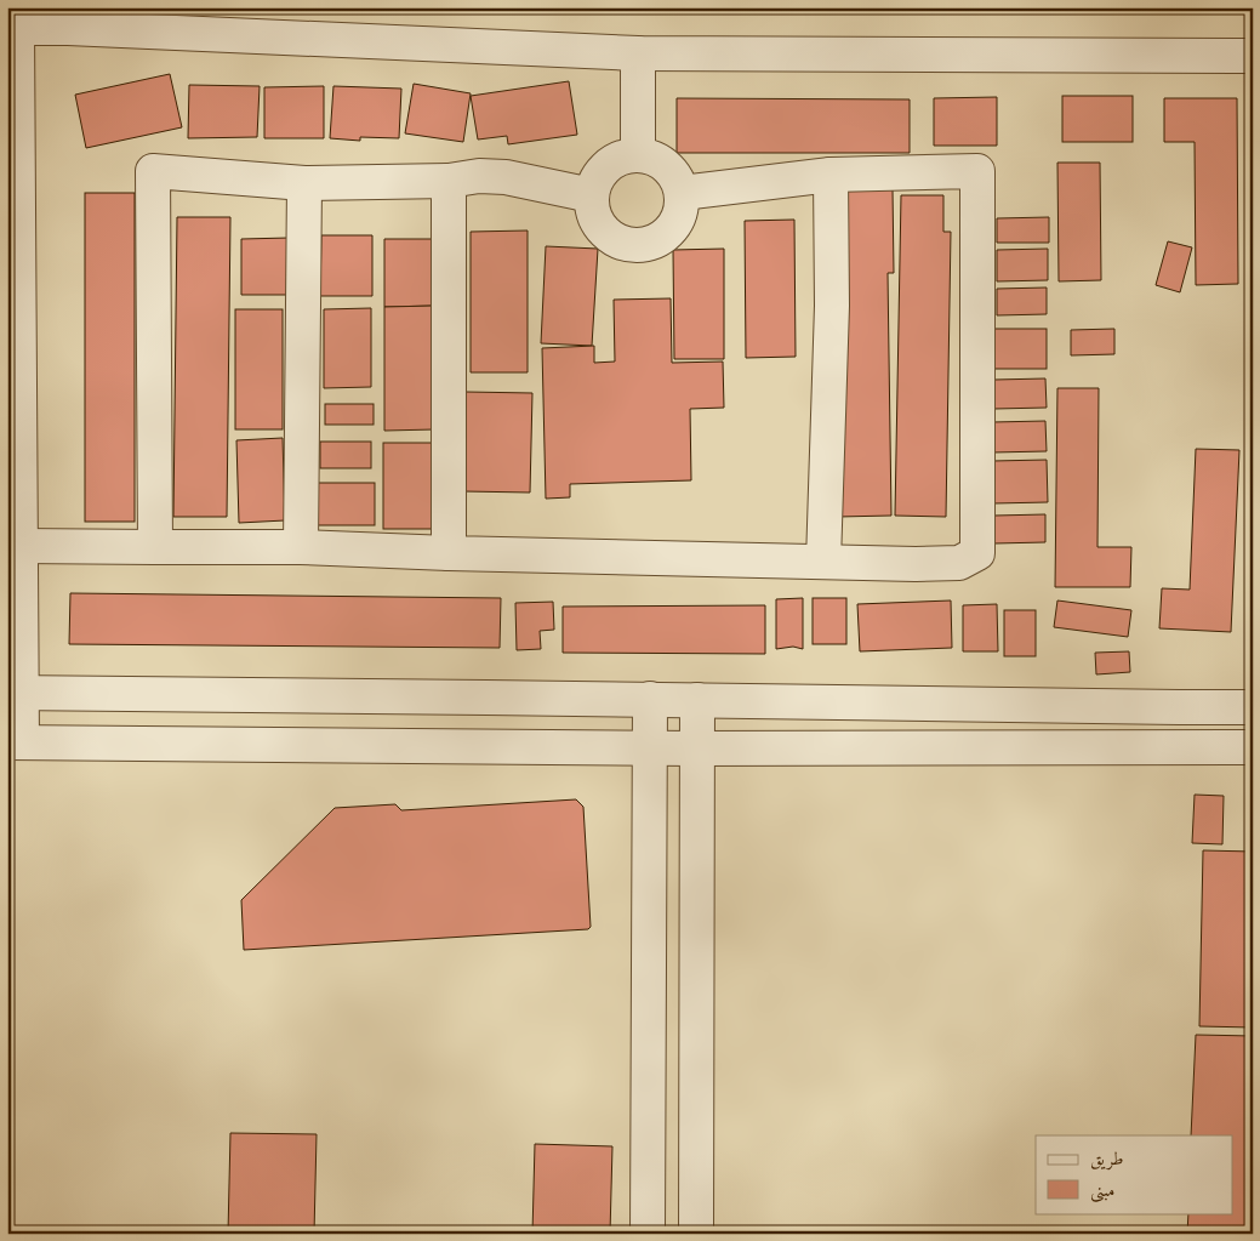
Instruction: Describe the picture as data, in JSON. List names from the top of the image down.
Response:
{
  "legend": ["طريق", "مبنى"]
}
